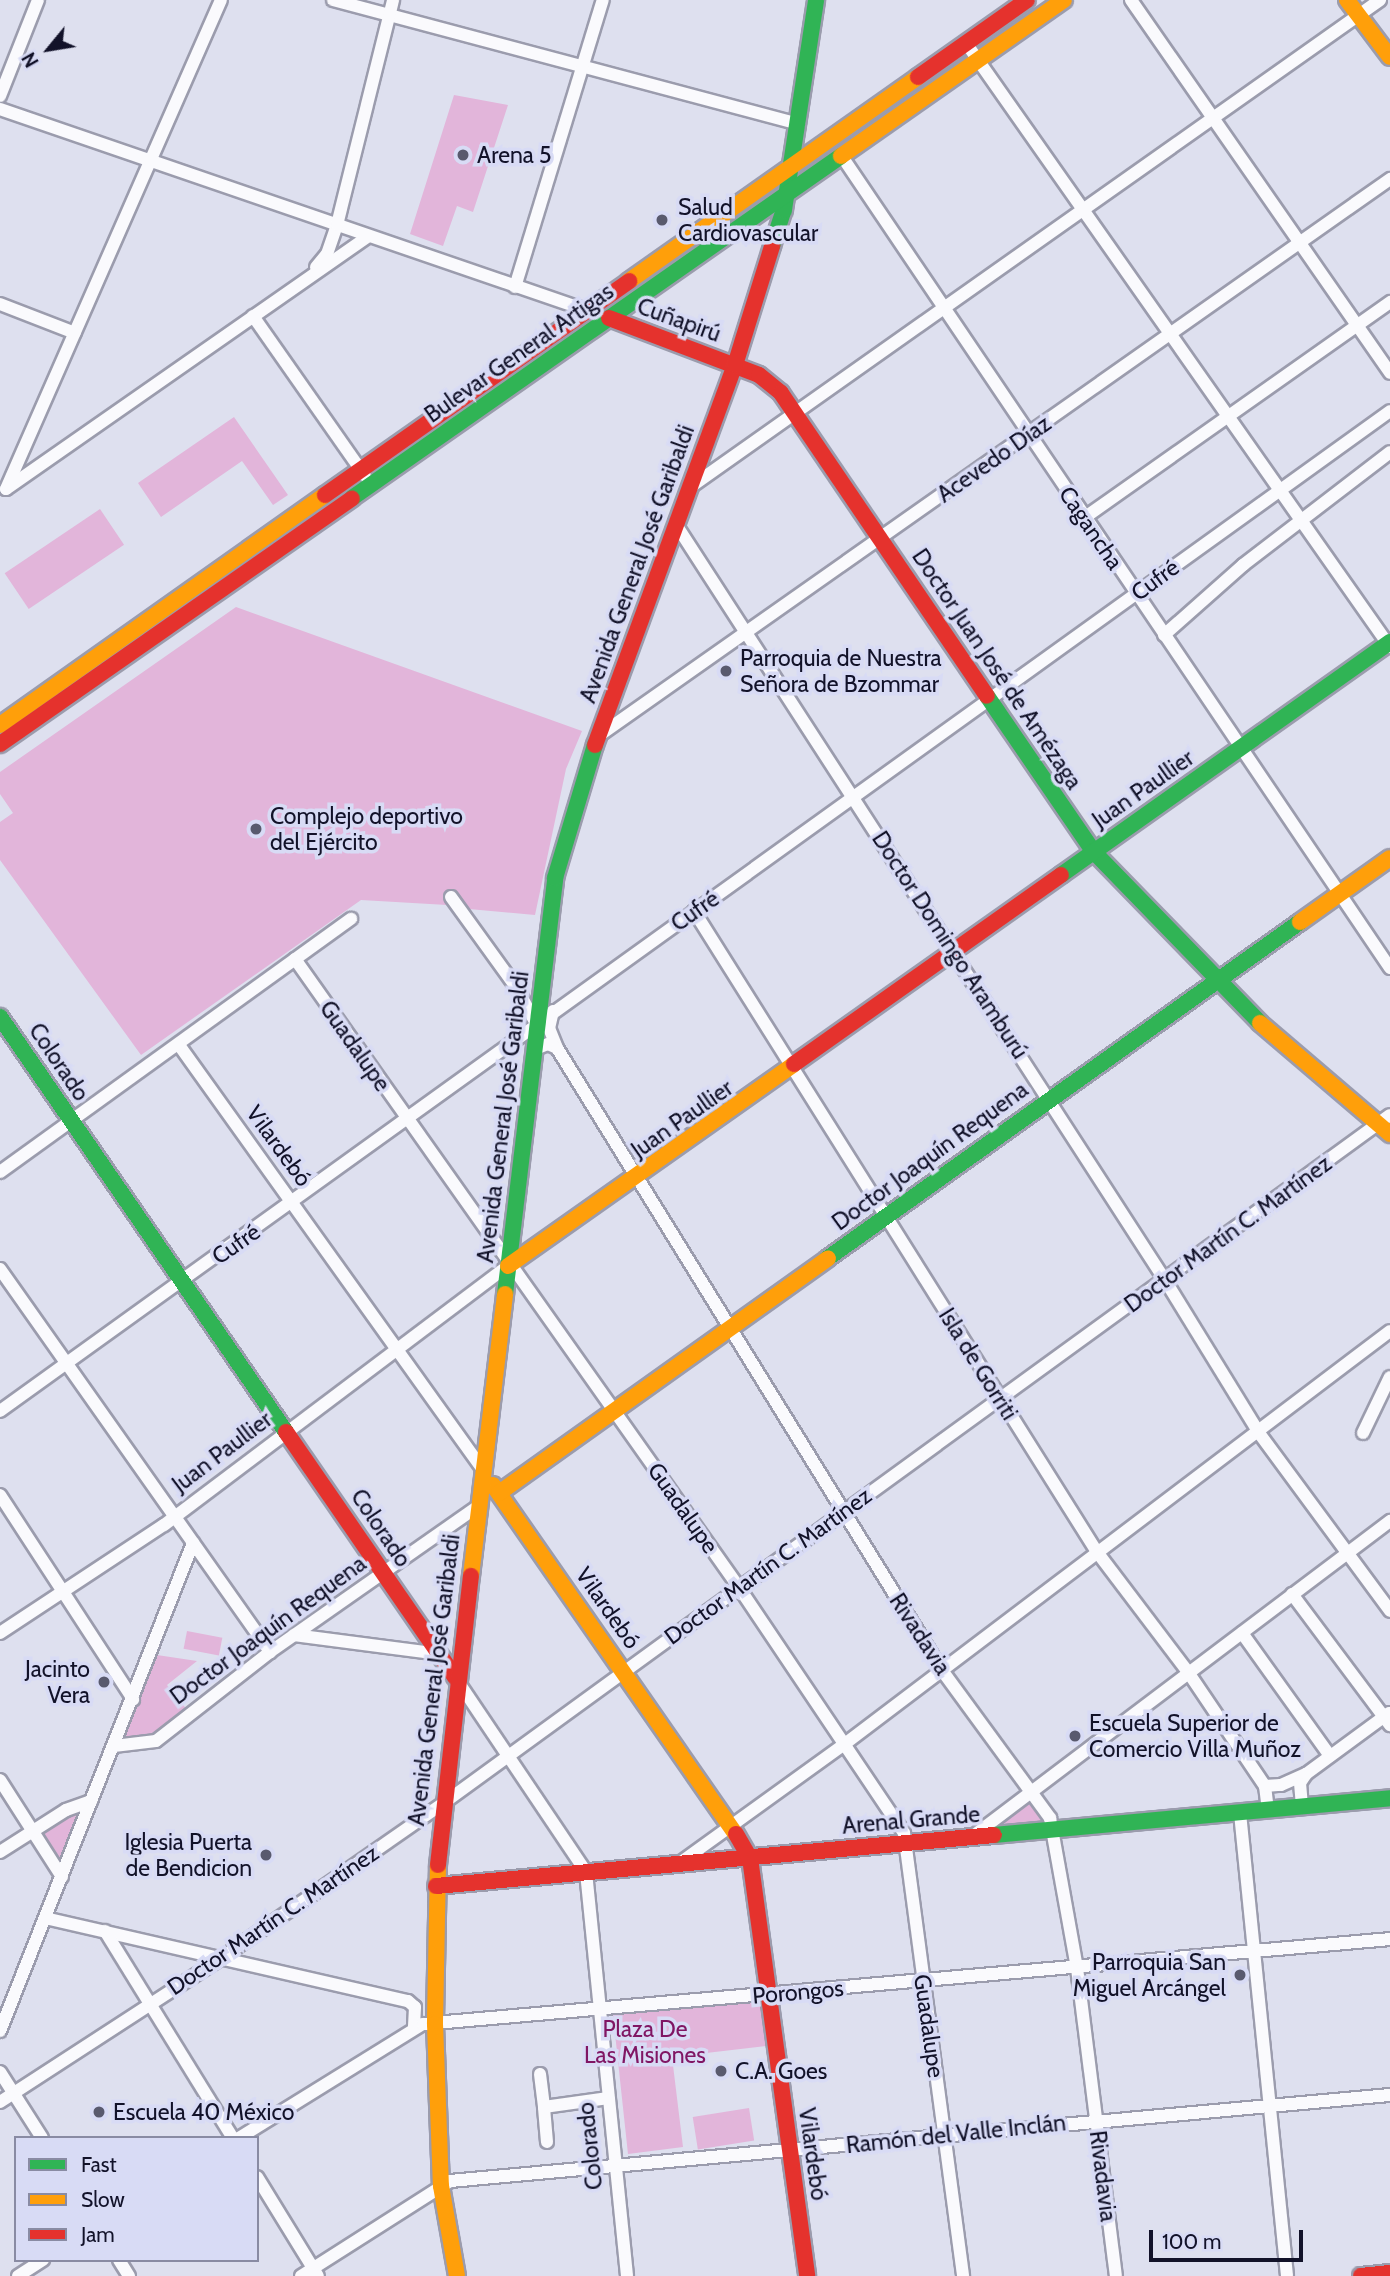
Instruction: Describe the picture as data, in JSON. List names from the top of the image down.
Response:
{
  "streets": {
    "street": [
      "Cuñapirú",
      "Bulevar General Artigas",
      "Acevedo Díaz",
      "Cagancha",
      "Avenida General José Garibaldi",
      "Cufré",
      "Doctor Juan José de Amézaga",
      "Juan Paullier",
      "Doctor Domingo Aramburú",
      "Guadalupe",
      "Colorado",
      "Vilardebó",
      "Doctor Joaquín Requena",
      "Doctor Martín C. Martínez",
      "Isla de Gorriti",
      "Rivadavia",
      "Arenal Grande",
      "Porongos",
      "Ramón del Valle Inclán"
    ]
  },
  "crossings": [
    ["Cuñapirú", "Bulevar General Artigas"],
    ["Cuñapirú", "Avenida General José Garibaldi"],
    ["Cuñapirú", "Doctor Juan José de Amézaga"],
    ["Bulevar General Artigas", "Cagancha"],
    ["Bulevar General Artigas", "Avenida General José Garibaldi"],
    ["Acevedo Díaz", "Cagancha"],
    ["Acevedo Díaz", "Avenida General José Garibaldi"],
    ["Acevedo Díaz", "Doctor Juan José de Amézaga"],
    ["Acevedo Díaz", "Doctor Domingo Aramburú"],
    ["Cagancha", "Cufré"],
    ["Cagancha", "Juan Paullier"],
    ["Cagancha", "Doctor Joaquín Requena"],
    ["Avenida General José Garibaldi", "Cufré"],
    ["Avenida General José Garibaldi", "Doctor Juan José de Amézaga"],
    ["Avenida General José Garibaldi", "Juan Paullier"],
    ["Avenida General José Garibaldi", "Doctor Domingo Aramburú"],
    ["Avenida General José Garibaldi", "Guadalupe"],
    ["Avenida General José Garibaldi", "Colorado"],
    ["Avenida General José Garibaldi", "Vilardebó"],
    ["Avenida General José Garibaldi", "Doctor Joaquín Requena"],
    ["Avenida General José Garibaldi", "Doctor Martín C. Martínez"],
    ["Avenida General José Garibaldi", "Arenal Grande"],
    ["Avenida General José Garibaldi", "Porongos"],
    ["Avenida General José Garibaldi", "Ramón del Valle Inclán"],
    ["Cufré", "Doctor Juan José de Amézaga"],
    ["Cufré", "Doctor Domingo Aramburú"],
    ["Cufré", "Guadalupe"],
    ["Cufré", "Colorado"],
    ["Cufré", "Vilardebó"],
    ["Cufré", "Isla de Gorriti"],
    ["Cufré", "Rivadavia"],
    ["Doctor Juan José de Amézaga", "Juan Paullier"],
    ["Doctor Juan José de Amézaga", "Doctor Joaquín Requena"],
    ["Doctor Juan José de Amézaga", "Doctor Martín C. Martínez"],
    ["Juan Paullier", "Doctor Domingo Aramburú"],
    ["Juan Paullier", "Guadalupe"],
    ["Juan Paullier", "Colorado"],
    ["Juan Paullier", "Vilardebó"],
    ["Juan Paullier", "Isla de Gorriti"],
    ["Juan Paullier", "Rivadavia"],
    ["Doctor Domingo Aramburú", "Doctor Joaquín Requena"],
    ["Doctor Domingo Aramburú", "Doctor Martín C. Martínez"],
    ["Guadalupe", "Doctor Joaquín Requena"],
    ["Guadalupe", "Doctor Martín C. Martínez"],
    ["Guadalupe", "Arenal Grande"],
    ["Guadalupe", "Porongos"],
    ["Guadalupe", "Ramón del Valle Inclán"],
    ["Colorado", "Doctor Joaquín Requena"],
    ["Colorado", "Doctor Martín C. Martínez"],
    ["Colorado", "Arenal Grande"],
    ["Colorado", "Porongos"],
    ["Colorado", "Ramón del Valle Inclán"],
    ["Vilardebó", "Doctor Joaquín Requena"],
    ["Vilardebó", "Doctor Martín C. Martínez"],
    ["Vilardebó", "Arenal Grande"],
    ["Vilardebó", "Porongos"],
    ["Vilardebó", "Ramón del Valle Inclán"],
    ["Doctor Joaquín Requena", "Isla de Gorriti"],
    ["Doctor Joaquín Requena", "Rivadavia"],
    ["Doctor Martín C. Martínez", "Isla de Gorriti"],
    ["Doctor Martín C. Martínez", "Rivadavia"],
    ["Isla de Gorriti", "Arenal Grande"],
    ["Rivadavia", "Arenal Grande"],
    ["Rivadavia", "Porongos"],
    ["Rivadavia", "Ramón del Valle Inclán"]
  ],
  "parks": ["Plaza De Las Misiones"],
  "places": [
    "Arena 5",
    "Salud Cardiovascular",
    "Parroquia de Nuestra Señora de Bzommar",
    "Complejo deportivo del Ejército",
    "Jacinto Vera",
    "Escuela Superior de Comercio Villa Muñoz",
    "Iglesia Puerta de Bendicion",
    "Parroquia San Miguel Arcángel",
    "C.A. Goes",
    "Escuela 40 México"
  ],
  "legend": ["Fast", "Slow", "Jam"],
  "scale_bar": "100 m",
  "north": "bottom left"
}
